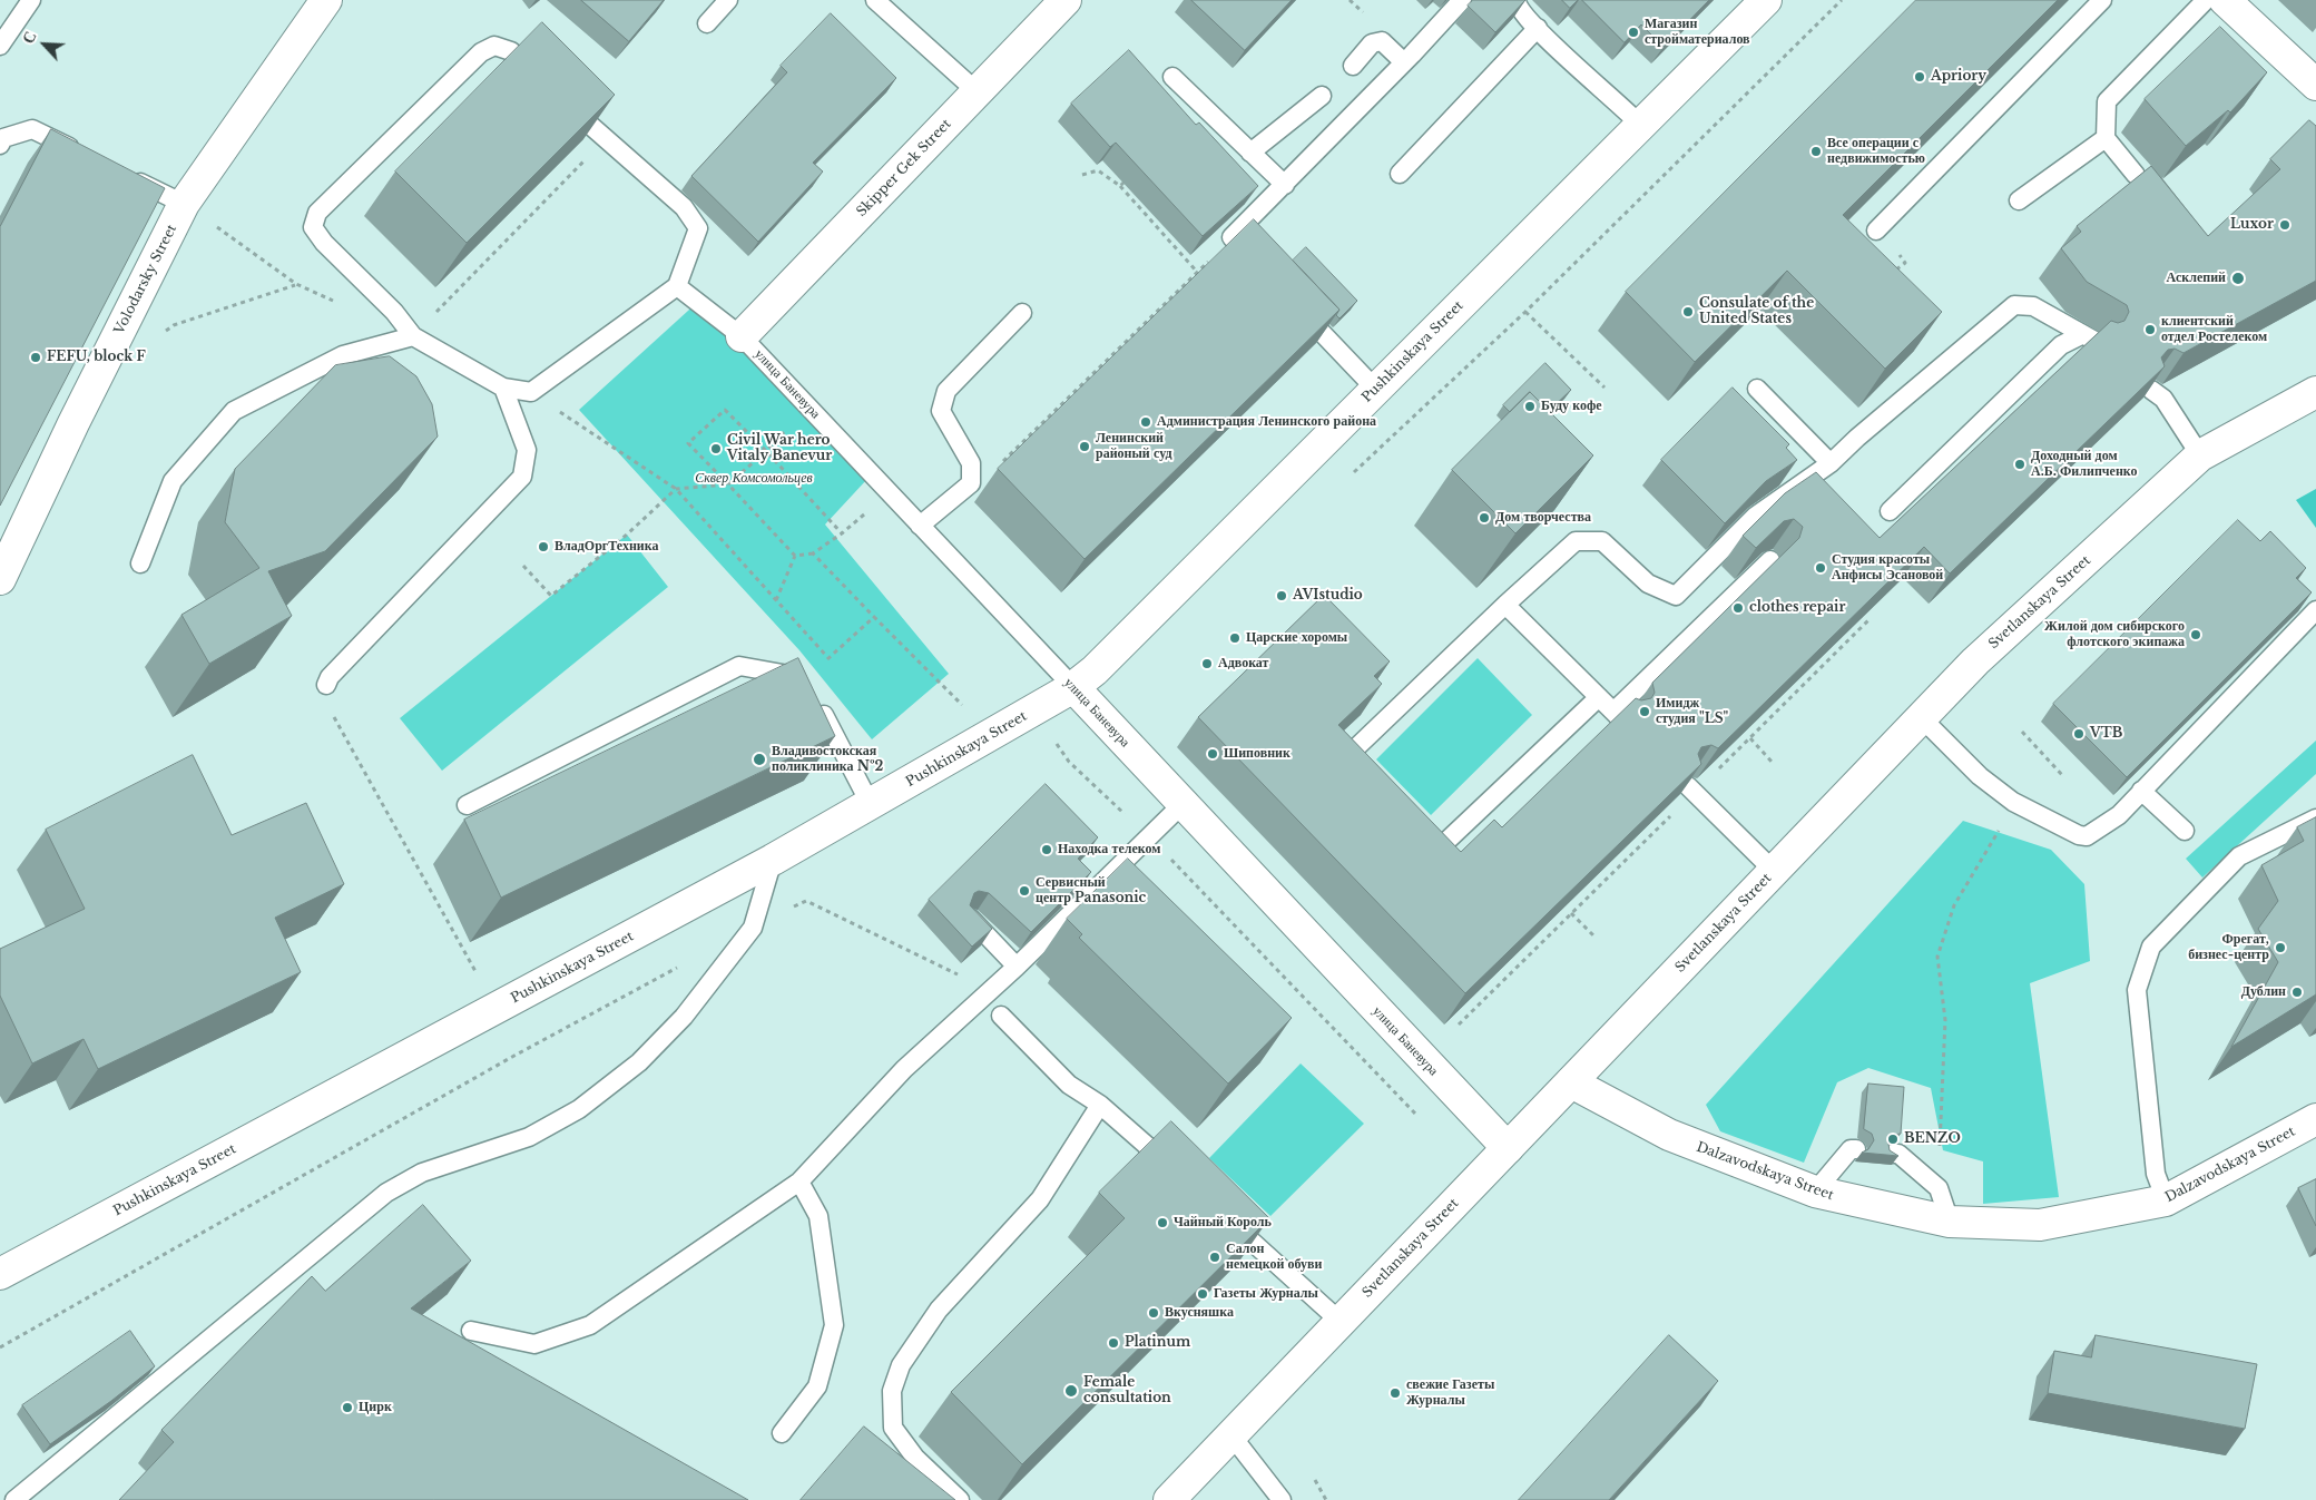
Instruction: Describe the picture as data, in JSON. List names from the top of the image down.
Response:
{
  "streets": {
    "main road": [
      "Skipper Gek Street",
      "Volodarsky Street",
      "Pushkinskaya Street",
      "улица Баневура",
      "Svetlanskaya Street",
      "Dalzavodskaya Street"
    ]
  },
  "crossings": [
    ["Skipper Gek Street", "улица Баневура"],
    ["Pushkinskaya Street", "улица Баневура"],
    ["улица Баневура", "Svetlanskaya Street"],
    ["Svetlanskaya Street", "Dalzavodskaya Street"]
  ],
  "parks": ["Сквер Комсомольцев"],
  "places": [
    "Магазин стройматериалов",
    "Apriory",
    "Все операции с недвижимостью",
    "Luxor",
    "Асклепий",
    "Consulate of the United States",
    "клиентский отдел Ростелеком",
    "FEFU, block F",
    "Буду кофе",
    "Администрация Ленинского района",
    "Ленинский районый суд",
    "Civil War hero Vitaly Banevur",
    "Доходный дом А.Б. Филипченко",
    "Дом творчества",
    "ВладОргТехника",
    "Студия красоты Анфисы Эсановой",
    "AVIstudio",
    "clothes repair",
    "Жилой дом сибирского флотского экипажа",
    "Царские хоромы",
    "Адвокат",
    "Имидж студия \"LS\"",
    "VTB",
    "Шиповник",
    "Владивостокская поликлиника №2",
    "Находка телеком",
    "Сервисный центр Panasonic",
    "Фрегат, бизнес-центр",
    "Дублин",
    "BENZO",
    "Чайный Король",
    "Салон немецкой обуви",
    "Газеты Журналы",
    "Вкусняшка",
    "Platinum",
    "Female consultation",
    "свежие Газеты Журналы",
    "Цирк"
  ],
  "north": "top left"
}
